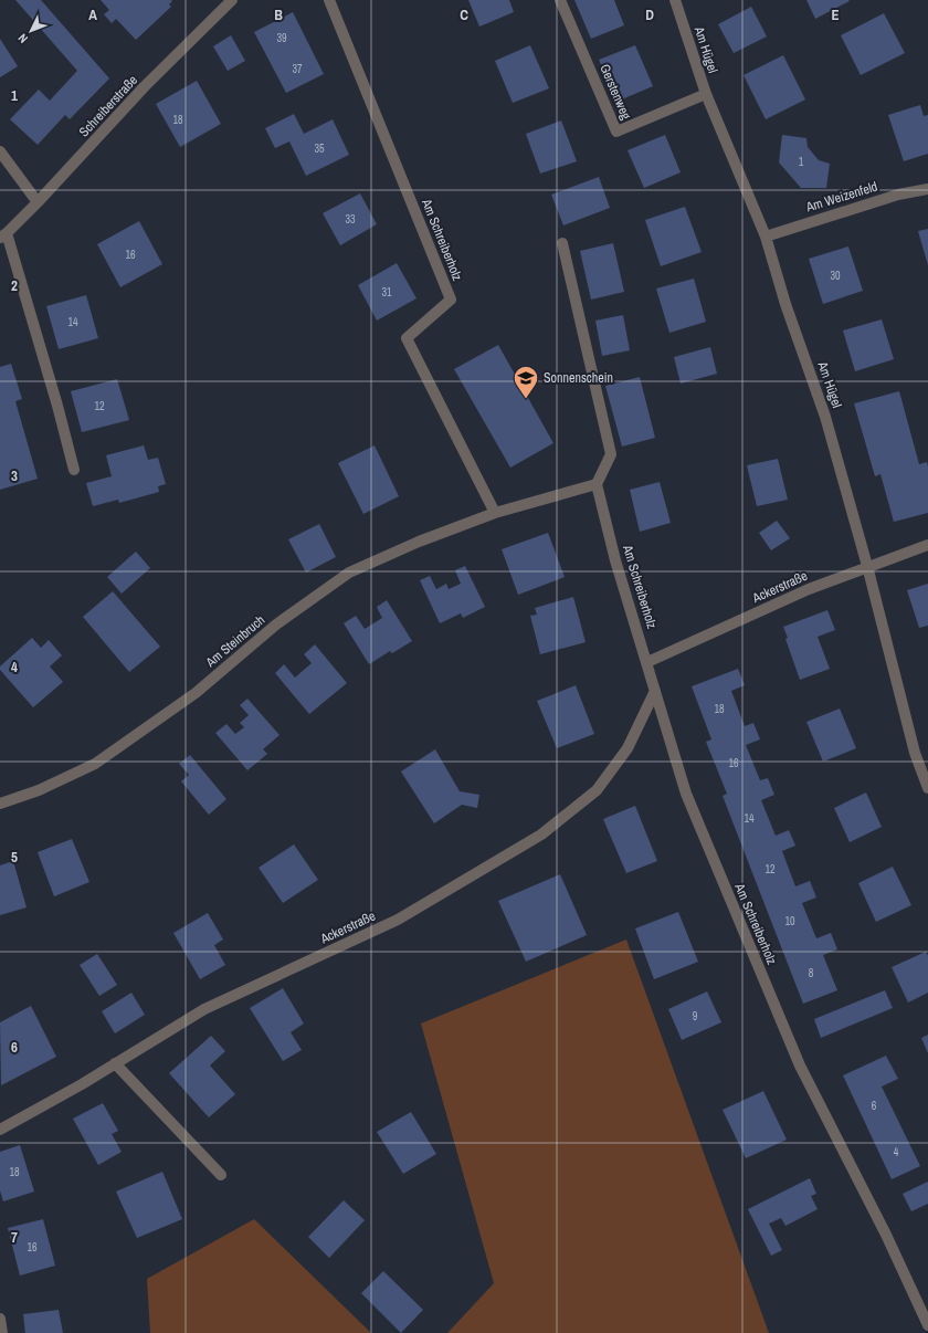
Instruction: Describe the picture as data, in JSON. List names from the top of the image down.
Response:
{
  "streets": {
    "street": [
      "Am Hügel",
      "Gerstenweg",
      "Schreiberstraße",
      "Am Weizenfeld",
      "Am Schreiberholz",
      "Ackerstraße",
      "Am Steinbruch"
    ]
  },
  "crossings": [
    ["Am Hügel", "Gerstenweg"],
    ["Am Hügel", "Am Weizenfeld"],
    ["Am Hügel", "Ackerstraße"],
    ["Am Schreiberholz", "Ackerstraße"],
    ["Am Schreiberholz", "Am Steinbruch"]
  ],
  "places": {
    "school or university": ["Sonnenschein"]
  },
  "house_numbers": [
    "39",
    "37",
    "18",
    "35",
    "1",
    "33",
    "16",
    "30",
    "31",
    "14",
    "12",
    "18",
    "16",
    "14",
    "12",
    "10",
    "8",
    "9",
    "6",
    "4",
    "18",
    "16"
  ],
  "north": "bottom left",
  "grid": {
    "columns": [
      "A",
      "B",
      "C",
      "D",
      "E"
    ],
    "rows": [
      "1",
      "2",
      "3",
      "4",
      "5",
      "6",
      "7"
    ]
  }
}
